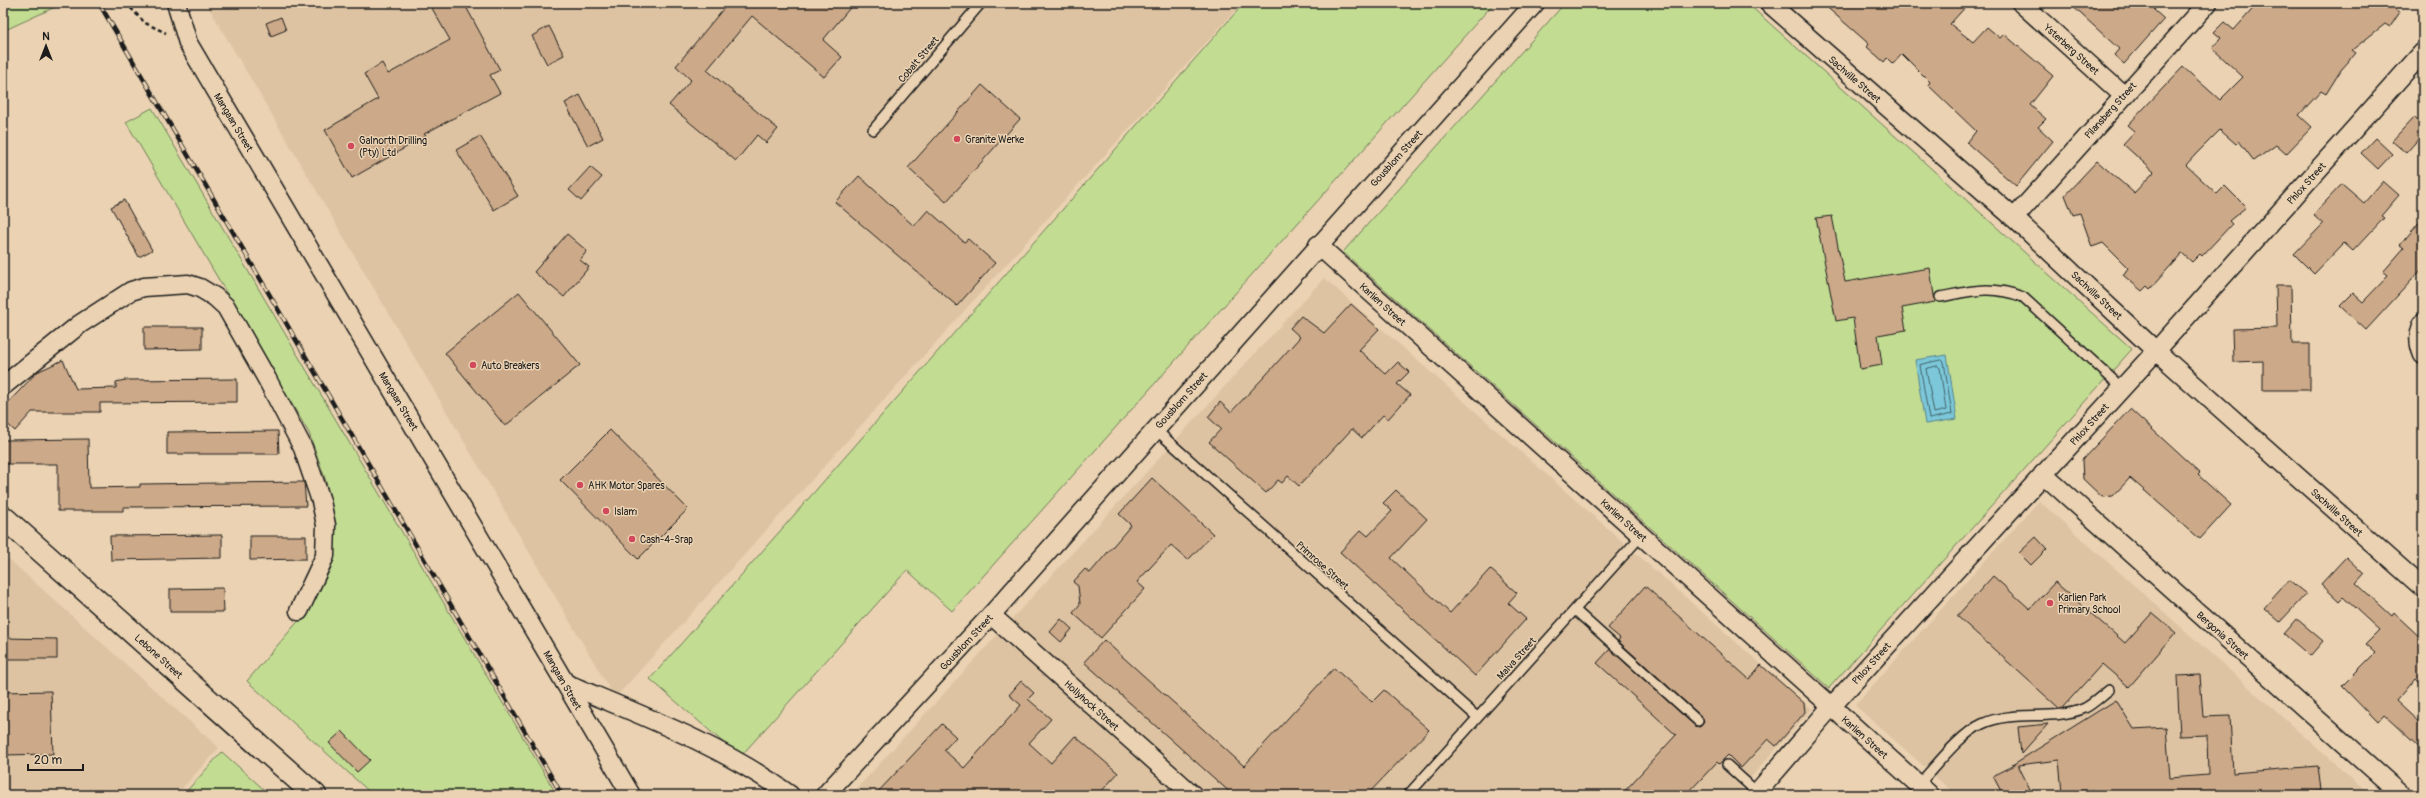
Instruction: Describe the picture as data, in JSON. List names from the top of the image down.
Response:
{
  "streets": {
    "street": [
      "Ysterberg Street",
      "Sachville Street",
      "Pilansberg Street",
      "Mangaan Street",
      "Gousblom Street",
      "Phlox Street",
      "Karlien Street",
      "Bergonia Street",
      "Lebone Street",
      "Hollyhock Street"
    ],
    "lane": ["Cobalt Street", "Primrose Street", "Malva Street"]
  },
  "crossings": [
    ["Ysterberg Street", "Pilansberg Street"],
    ["Sachville Street", "Pilansberg Street"],
    ["Sachville Street", "Phlox Street"],
    ["Gousblom Street", "Karlien Street"],
    ["Gousblom Street", "Primrose Street"],
    ["Gousblom Street", "Hollyhock Street"],
    ["Phlox Street", "Karlien Street"],
    ["Phlox Street", "Bergonia Street"],
    ["Karlien Street", "Malva Street"],
    ["Primrose Street", "Malva Street"]
  ],
  "places": [
    "Granite Werke",
    "Galnorth Drilling (Pty) Ltd",
    "Auto Breakers",
    "AHK Motor Spares",
    "Islam",
    "Cash-4-Srap",
    "Karlien Park Primary School"
  ],
  "scale_bar": "20 m",
  "north": "top"
}
